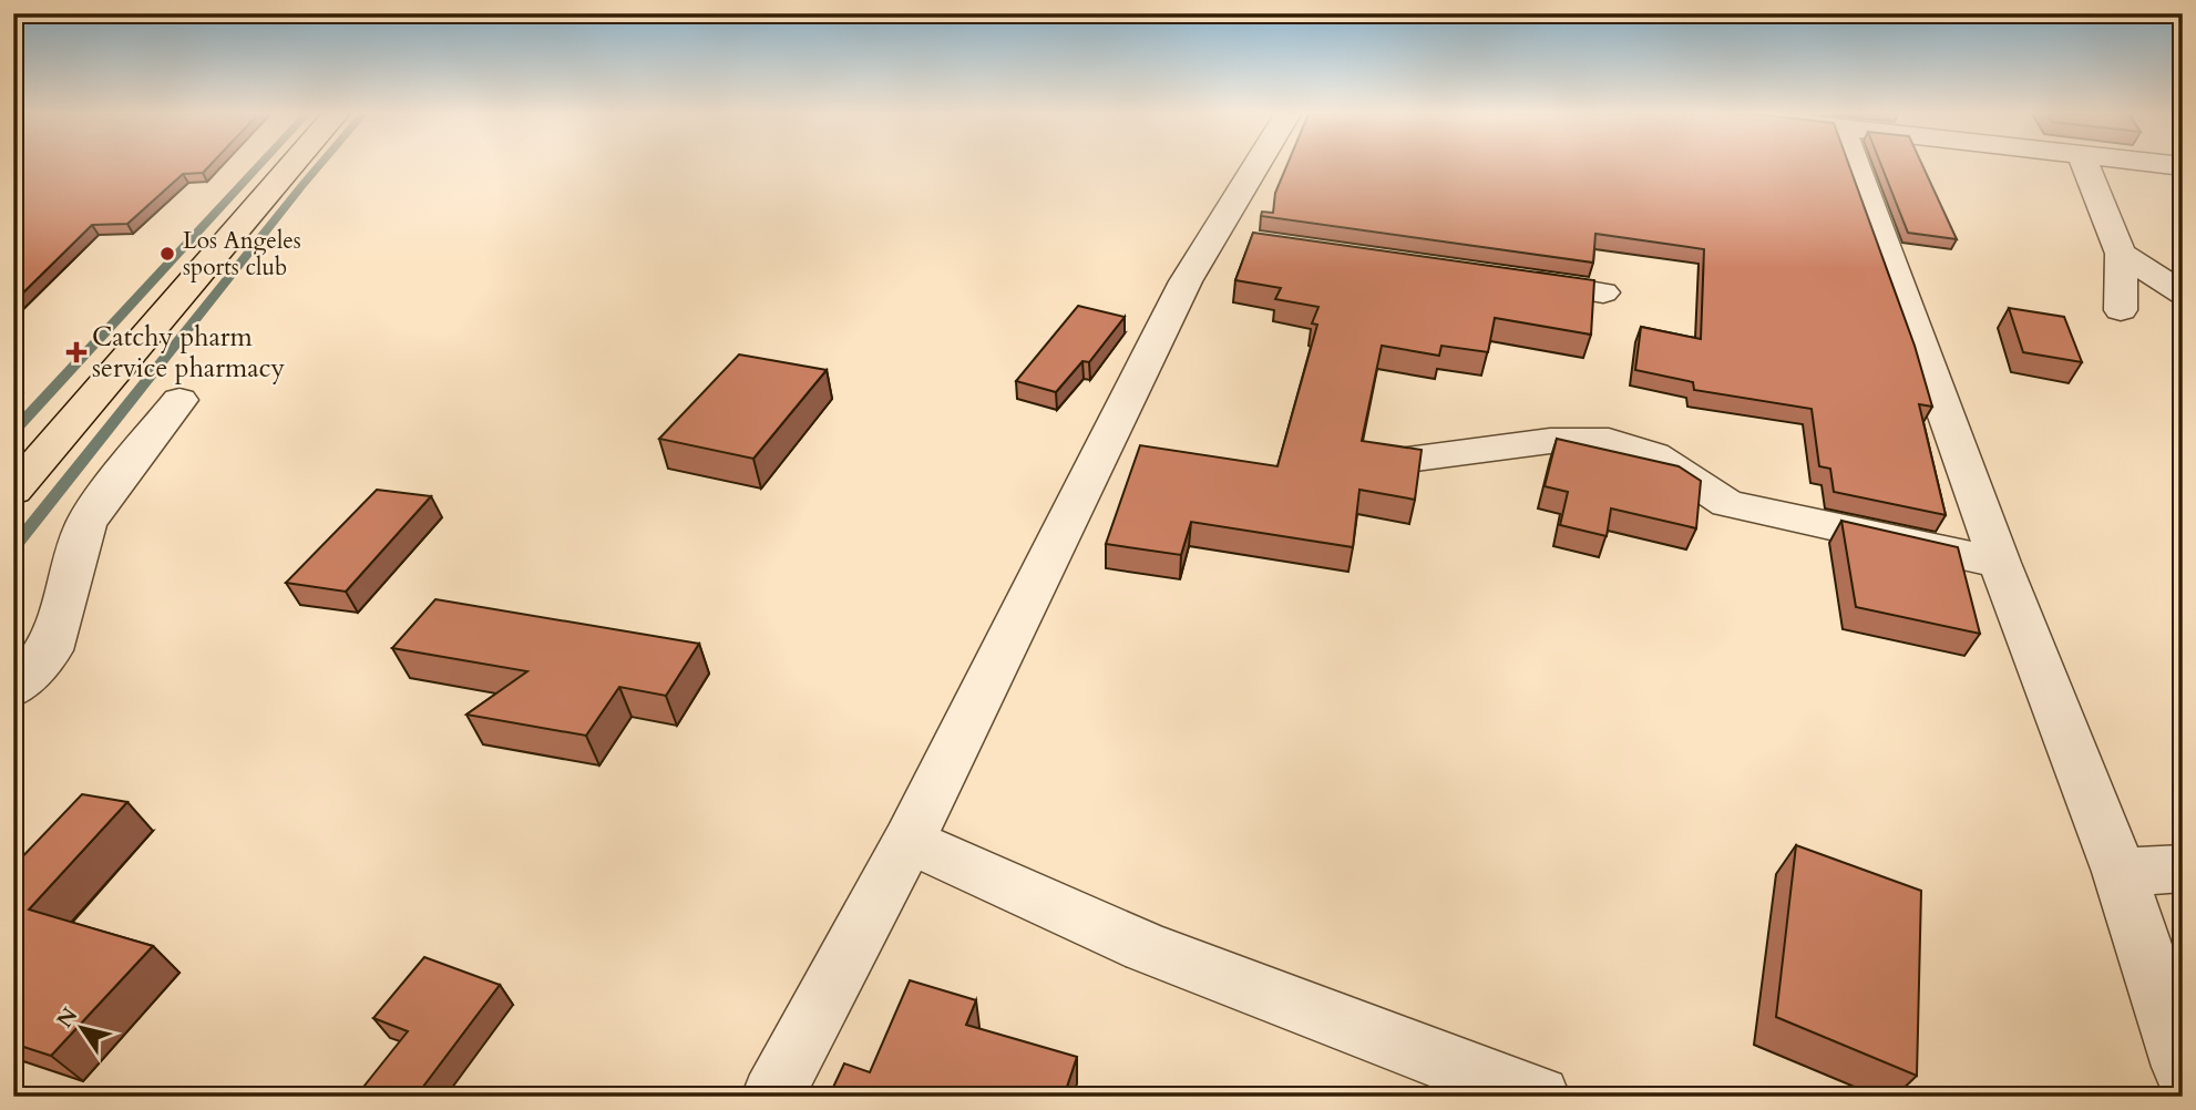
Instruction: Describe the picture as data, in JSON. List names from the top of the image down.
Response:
{
  "places": {
    "other": ["Los Angeles sports club"],
    "health": ["Catchy pharm service pharmacy"]
  },
  "north": "top left"
}
